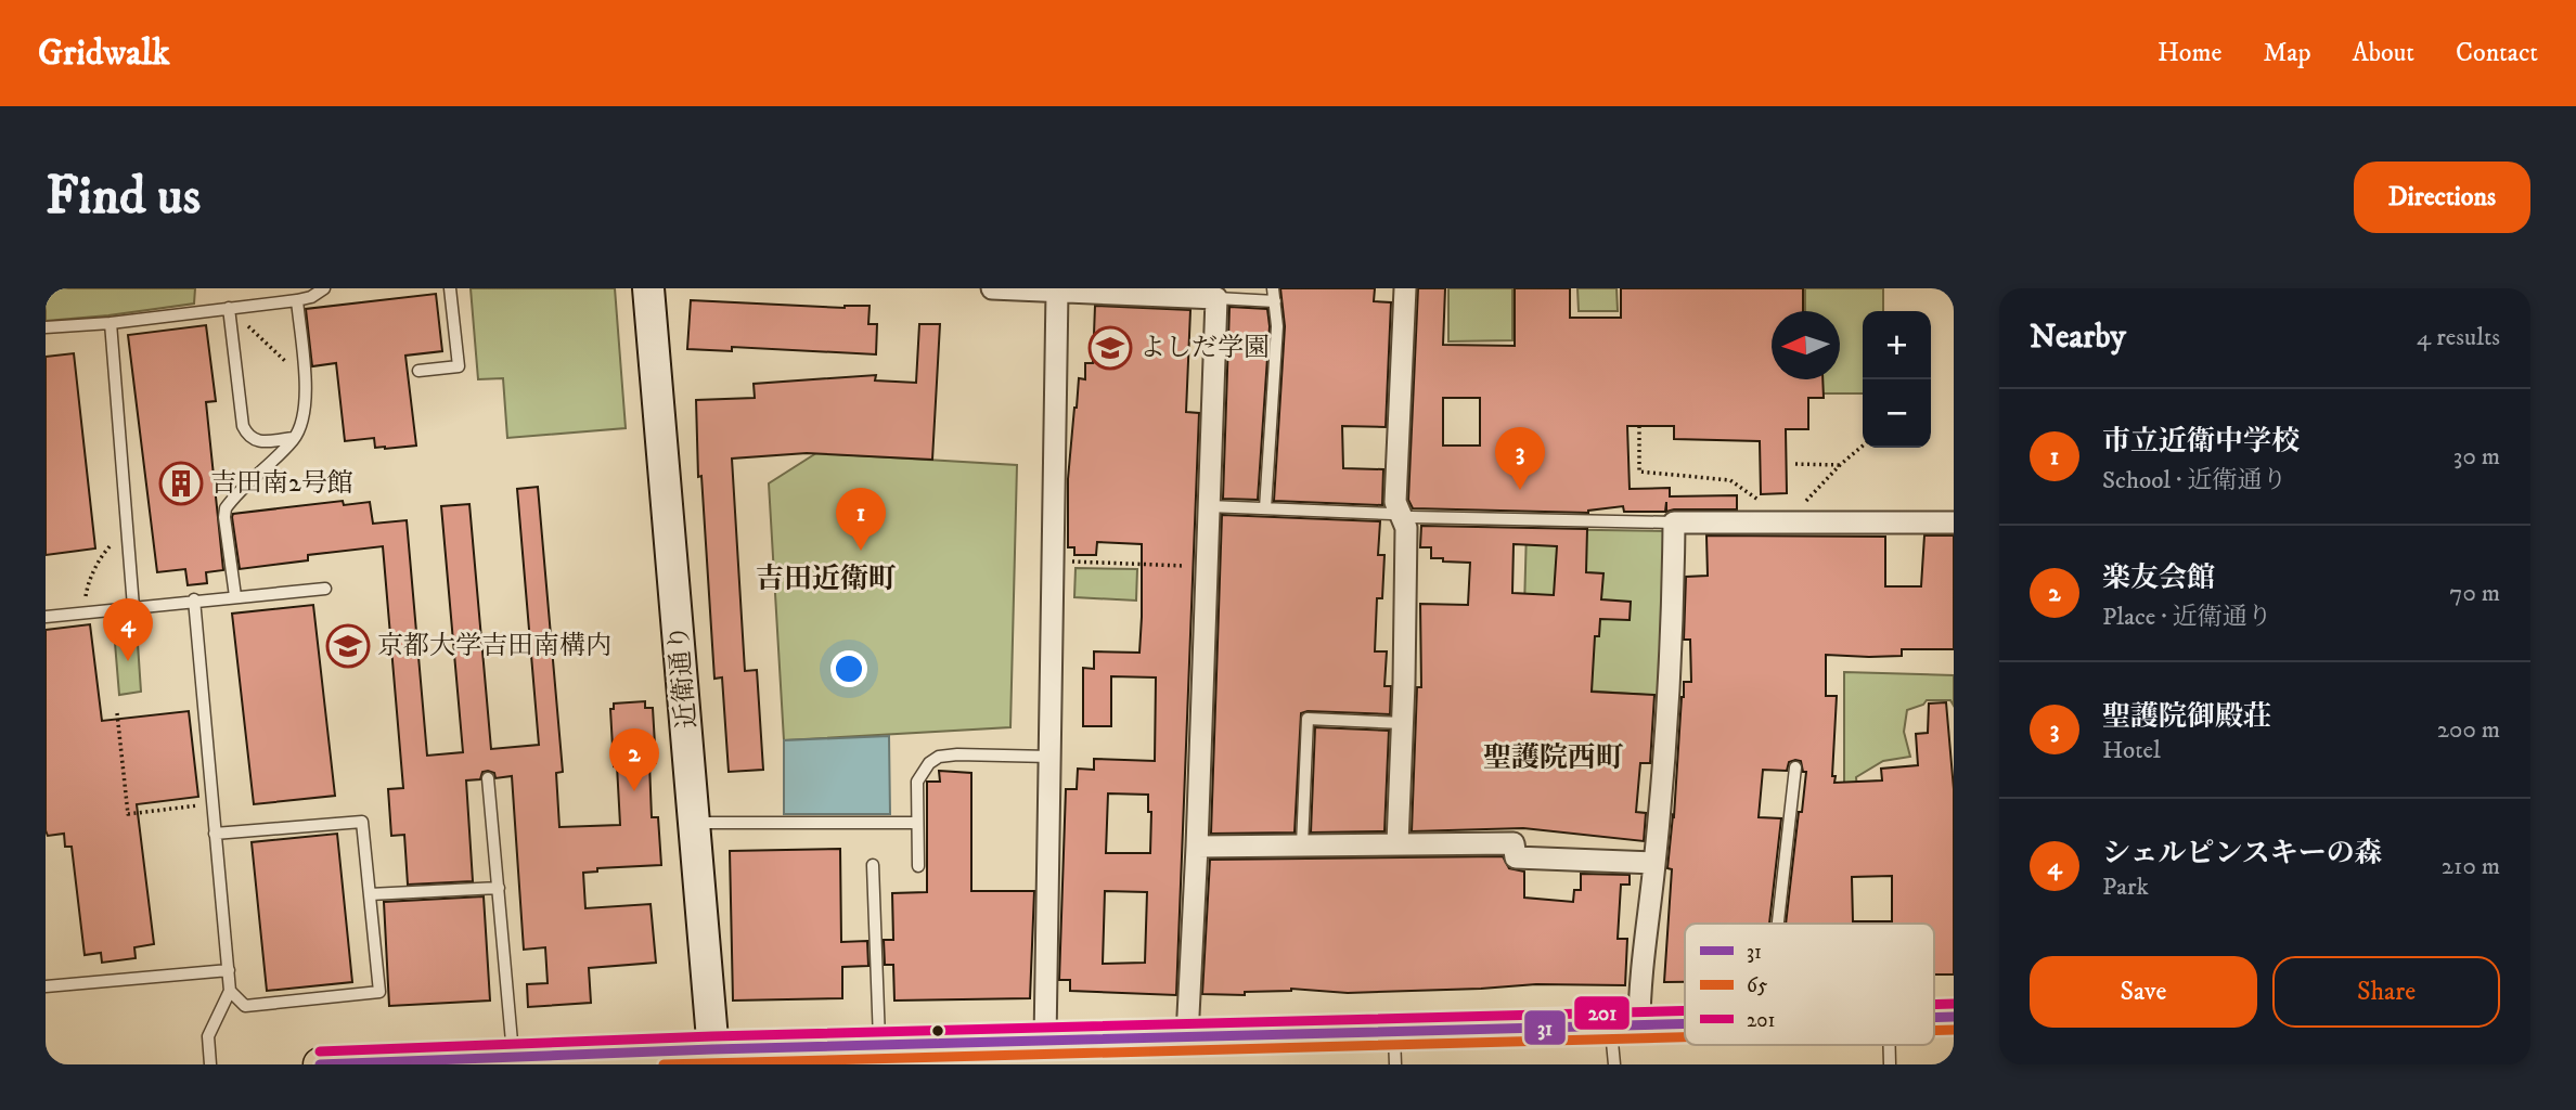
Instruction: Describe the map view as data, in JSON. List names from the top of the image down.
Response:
{
  "streets": {
    "street": ["近衛通り"]
  },
  "districts": ["吉田近衛町", "聖護院西町"],
  "places": {
    "school or university": ["よしだ学園", "京都大学吉田南構内"],
    "building": ["吉田南2号館"]
  },
  "lines": ["transit line 201", "transit line 31", "transit line 65"],
  "legend": ["31", "65", "201"],
  "north": "left",
  "page": {
    "header": "Gridwalk",
    "nav": [
      "Home",
      "Map",
      "About",
      "Contact"
    ],
    "buttons": [
      "Directions",
      ["Save", "Share"]
    ],
    "title": "Find us",
    "heading": ["Nearby", "4 results"],
    "map_buttons": ["+", "−"],
    "list": [
      {
        "mark": "1",
        "name": "市立近衛中学校",
        "note": "School · 近衛通り",
        "value": "30 m"
      },
      {
        "mark": "2",
        "name": "楽友会館",
        "note": "Place · 近衛通り",
        "value": "70 m"
      },
      {
        "mark": "3",
        "name": "聖護院御殿荘",
        "note": "Hotel",
        "value": "200 m"
      },
      {
        "mark": "4",
        "name": "シェルピンスキーの森",
        "note": "Park",
        "value": "210 m"
      }
    ],
    "pins": [
      "3",
      "1",
      "4",
      "2"
    ]
  }
}
